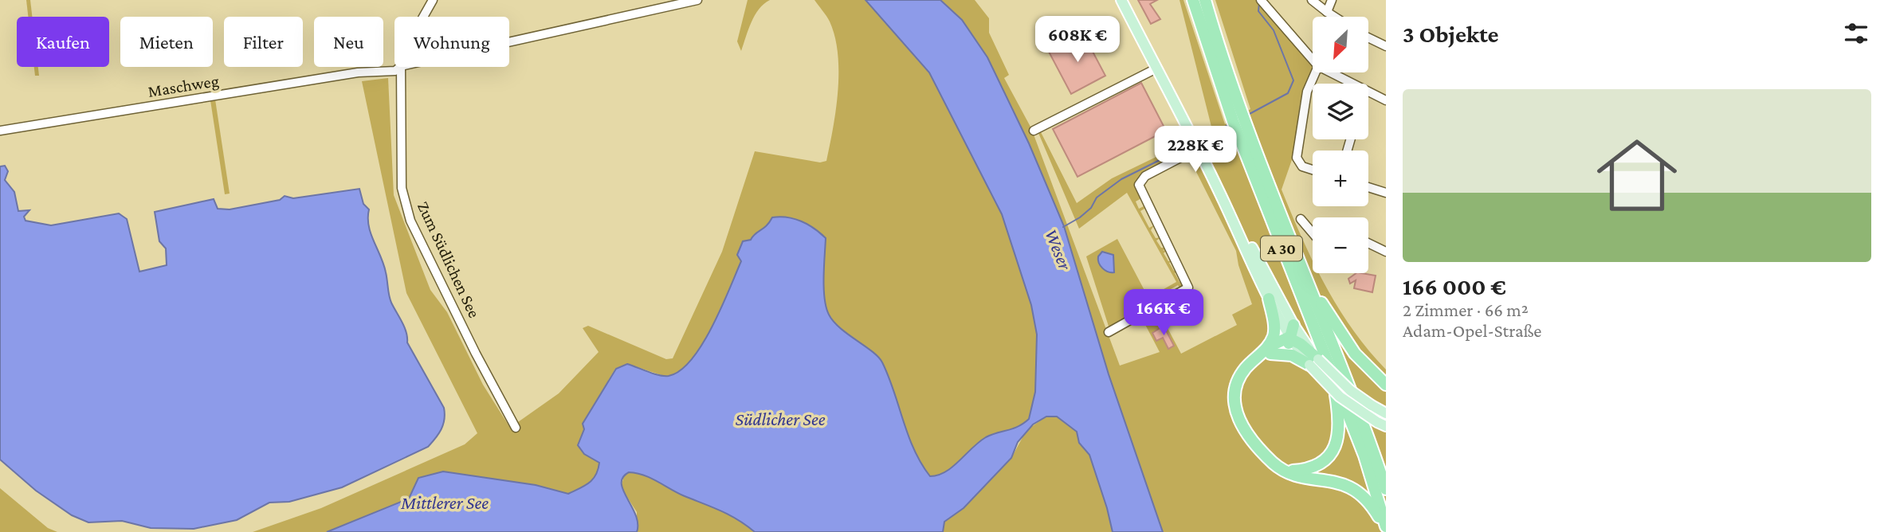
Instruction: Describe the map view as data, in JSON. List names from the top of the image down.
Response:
{
  "streets": {
    "highway": ["A 30"],
    "street": ["Maschweg", "Zum Südlichen See"]
  },
  "water": ["Weser", "Südlicher See", "Mittlerer See"],
  "north": "bottom left",
  "page": {
    "heading": "3 Objekte",
    "price": ["608K €", "228K €", "166K €"],
    "map_buttons": ["+", "−"],
    "chip": [
      "Kaufen",
      "Mieten",
      "Filter",
      "Neu",
      "Wohnung"
    ],
    "list": [
      {
        "name": "166 000 €",
        "note": "2 Zimmer · 66 m² · Adam-Opel-Straße"
      }
    ]
  }
}
